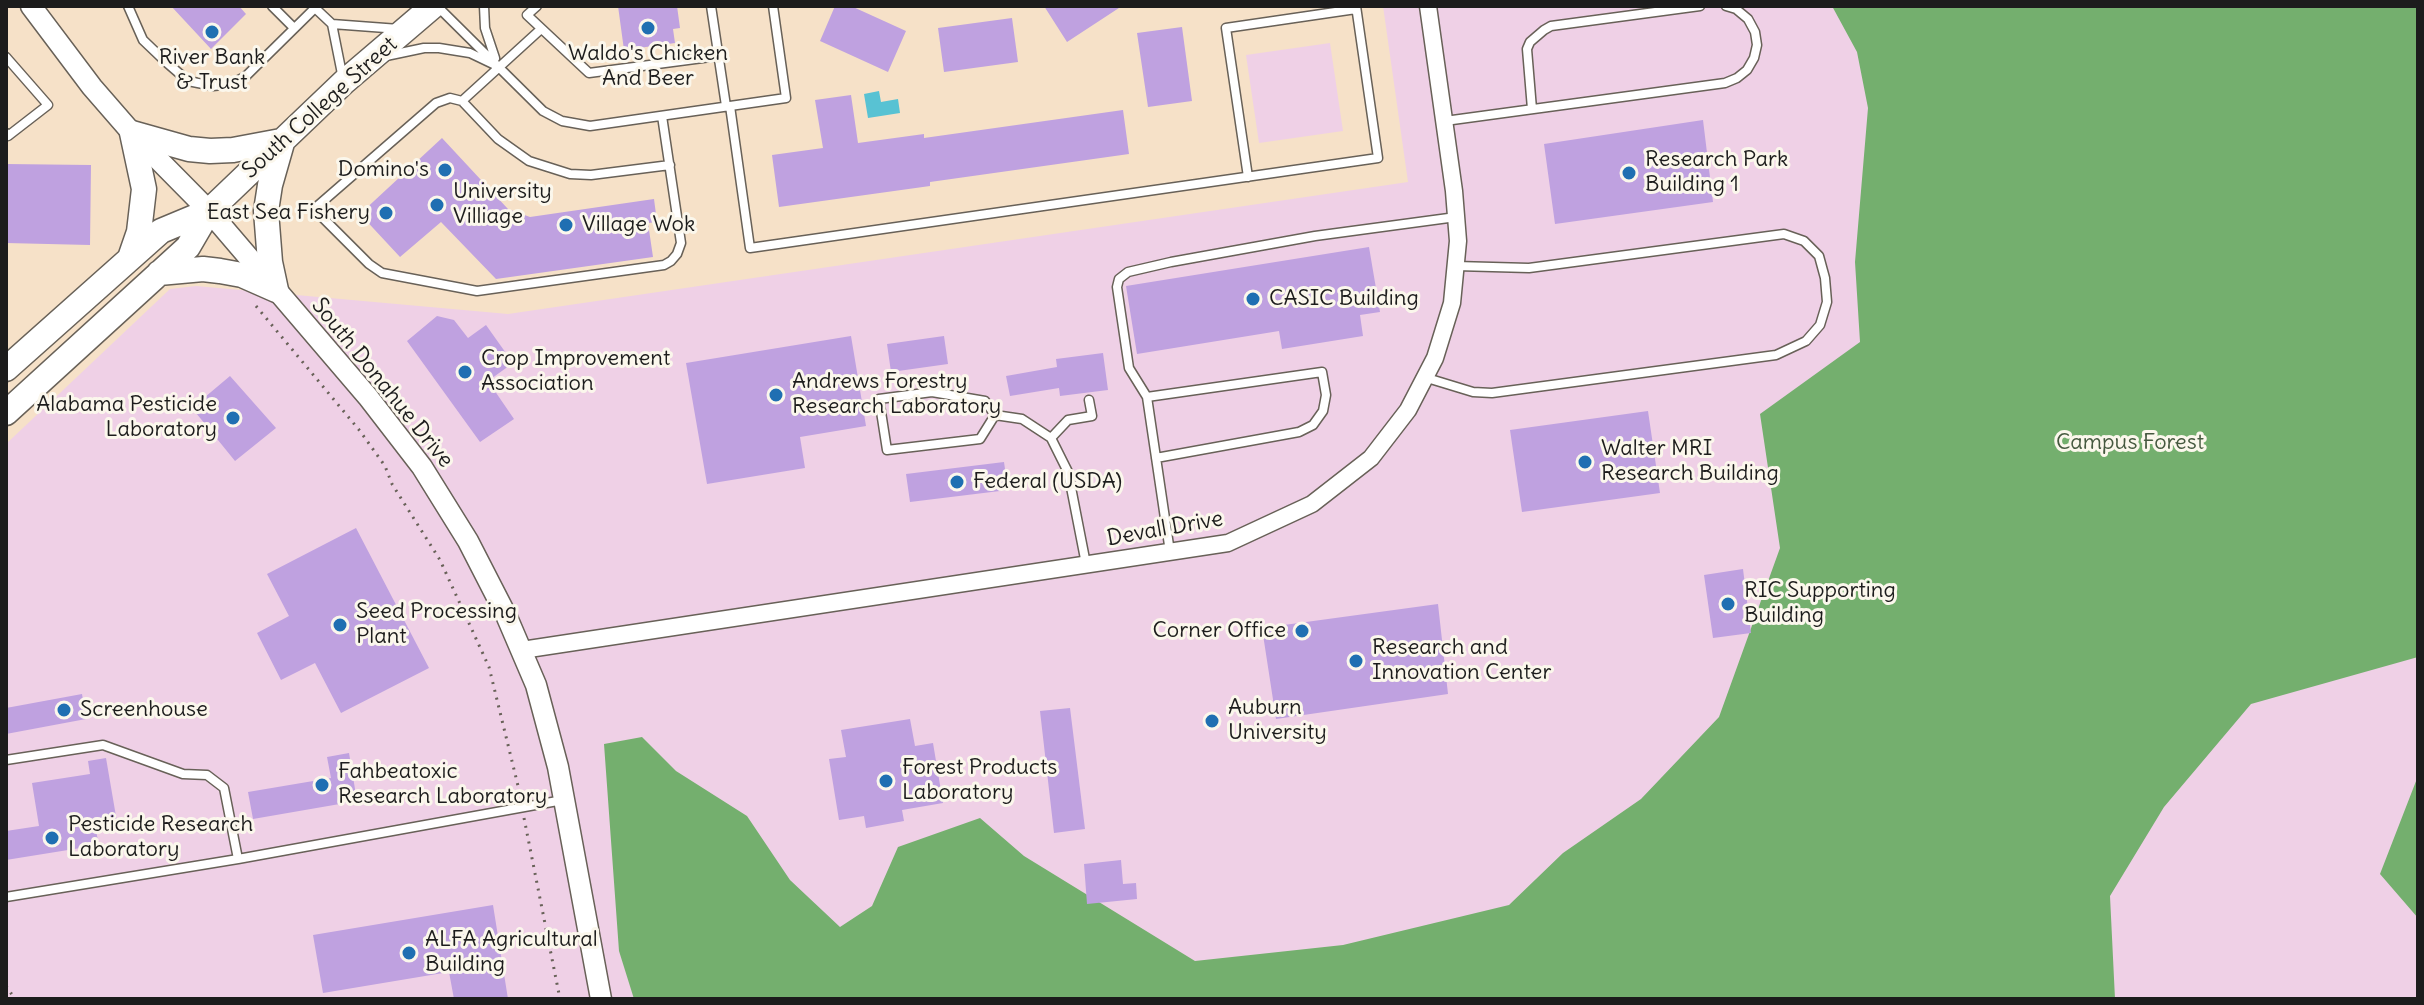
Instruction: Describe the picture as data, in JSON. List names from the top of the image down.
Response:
{
  "streets": {
    "main road": ["South College Street"],
    "street": ["South Donahue Drive", "Devall Drive"]
  },
  "crossings": [
    ["South College Street", "South Donahue Drive"],
    ["South Donahue Drive", "Devall Drive"]
  ],
  "parks": ["Campus Forest"],
  "places": [
    "Waldo's Chicken And Beer",
    "River Bank & Trust",
    "Domino's",
    "Research Park Building 1",
    "University Villiage",
    "East Sea Fishery",
    "Village Wok",
    "CASIC Building",
    "Crop Improvement Association",
    "Andrews Forestry Research Laboratory",
    "Alabama Pesticide Laboratory",
    "Walter MRI Research Building",
    "Federal (USDA)",
    "RIC Supporting Building",
    "Seed Processing Plant",
    "Corner Office",
    "Research and Innovation Center",
    "Screenhouse",
    "Auburn University",
    "Forest Products Laboratory",
    "Fahbeatoxic Research Laboratory",
    "Pesticide Research Laboratory",
    "ALFA Agricultural Building"
  ]
}
